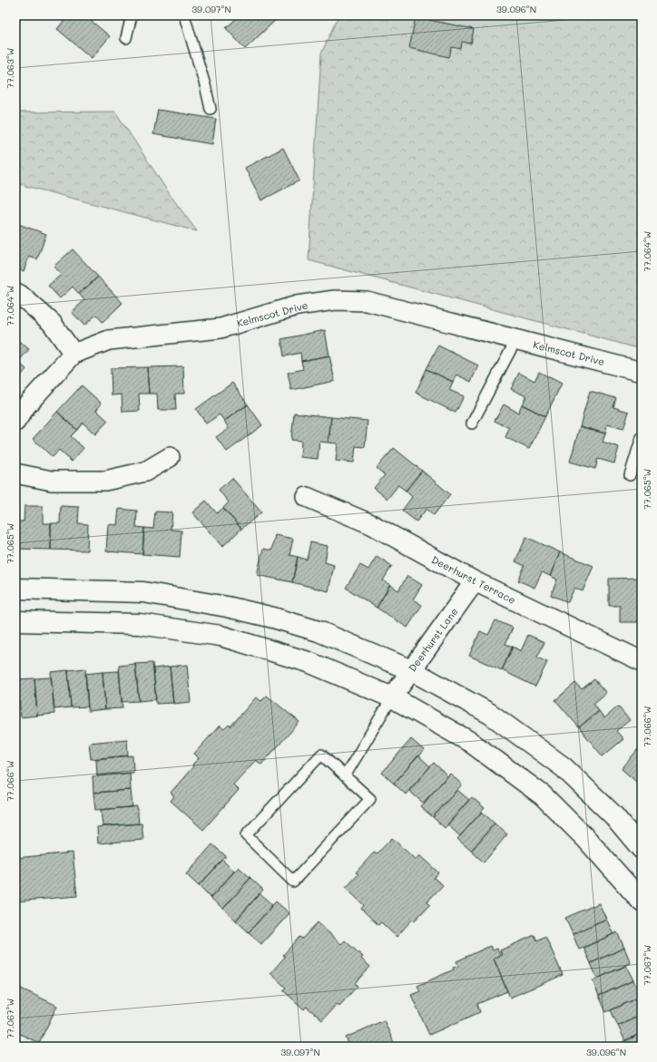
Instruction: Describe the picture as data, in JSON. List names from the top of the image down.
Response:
{
  "streets": {
    "street": ["Kelmscot Drive", "Deerhurst Terrace", "Deerhurst Lane"]
  },
  "crossings": [
    ["Deerhurst Terrace", "Deerhurst Lane"]
  ],
  "coordinates": [
    "39.097°N",
    "39.096°N",
    "77.063°W",
    "77.064°W",
    "77.065°W",
    "77.066°W",
    "77.067°W"
  ]
}
